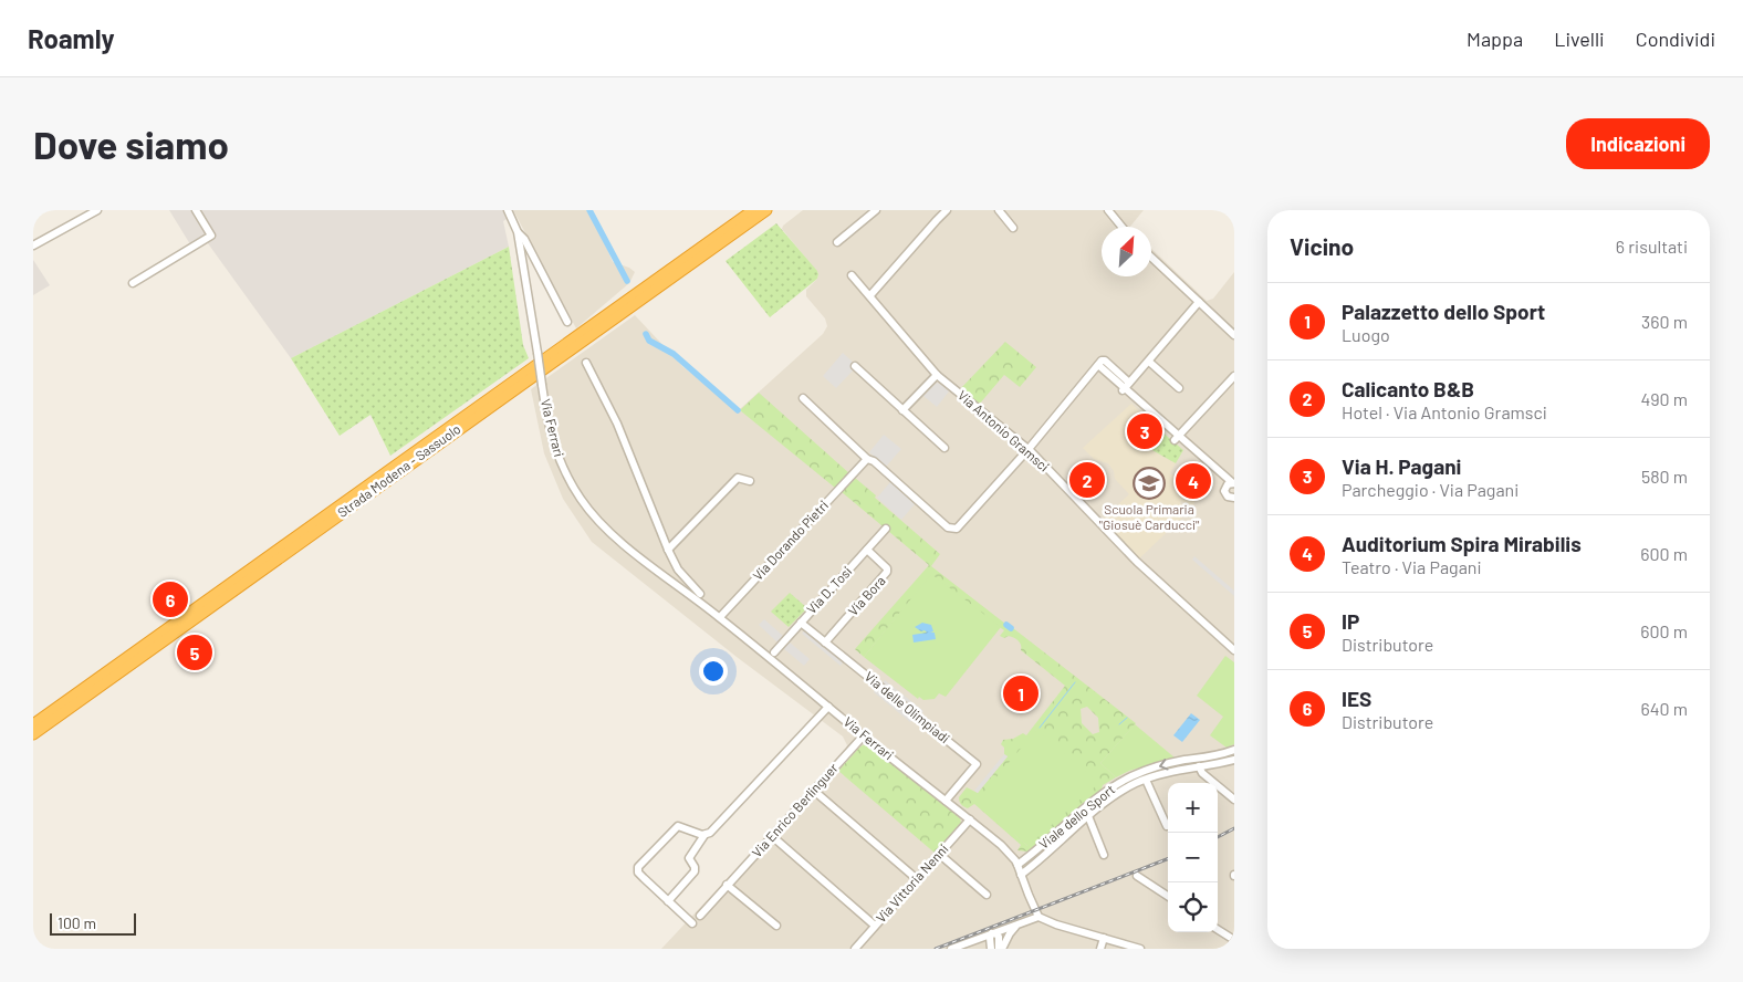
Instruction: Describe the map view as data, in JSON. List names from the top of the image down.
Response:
{
  "streets": {
    "highway": ["Strada Modena - Sassuolo"],
    "street": [
      "Via Ferrari",
      "Via Antonio Gramsci",
      "Via Dorando Pietri",
      "Via D. Tosi",
      "Via Bora",
      "Via delle Olimpiadi",
      "Via Enrico Berlinguer",
      "Viale dello Sport",
      "Via Vittoria Nenni"
    ]
  },
  "crossings": [
    ["Via Ferrari", "Via Dorando Pietri"],
    ["Via Ferrari", "Via delle Olimpiadi"],
    ["Via Ferrari", "Via Enrico Berlinguer"],
    ["Via Ferrari", "Viale dello Sport"],
    ["Via Ferrari", "Via Vittoria Nenni"],
    ["Via D. Tosi", "Via Bora"],
    ["Via D. Tosi", "Via delle Olimpiadi"],
    ["Via Bora", "Via delle Olimpiadi"]
  ],
  "places": {
    "school or university": ["Scuola Primaria \"Giosuè Carducci\""]
  },
  "scale_bar": "100 m",
  "north": "top right",
  "page": {
    "header": "Roamly",
    "nav": ["Mappa", "Livelli", "Condividi"],
    "buttons": "Indicazioni",
    "title": "Dove siamo",
    "heading": ["Vicino", "6 risultati"],
    "list": [
      {
        "mark": "1",
        "name": "Palazzetto dello Sport",
        "note": "Luogo",
        "value": "360 m"
      },
      {
        "mark": "2",
        "name": "Calicanto B&B",
        "note": "Hotel · Via Antonio Gramsci",
        "value": "490 m"
      },
      {
        "mark": "3",
        "name": "Via H. Pagani",
        "note": "Parcheggio · Via Pagani",
        "value": "580 m"
      },
      {
        "mark": "4",
        "name": "Auditorium Spira Mirabilis",
        "note": "Teatro · Via Pagani",
        "value": "600 m"
      },
      {
        "mark": "5",
        "name": "IP",
        "note": "Distributore",
        "value": "600 m"
      },
      {
        "mark": "6",
        "name": "IES",
        "note": "Distributore",
        "value": "640 m"
      }
    ],
    "pins": [
      "3",
      "2",
      "4",
      "6",
      "5",
      "1"
    ],
    "map_buttons": ["+", "−"],
    "scale": "100 m"
  }
}
